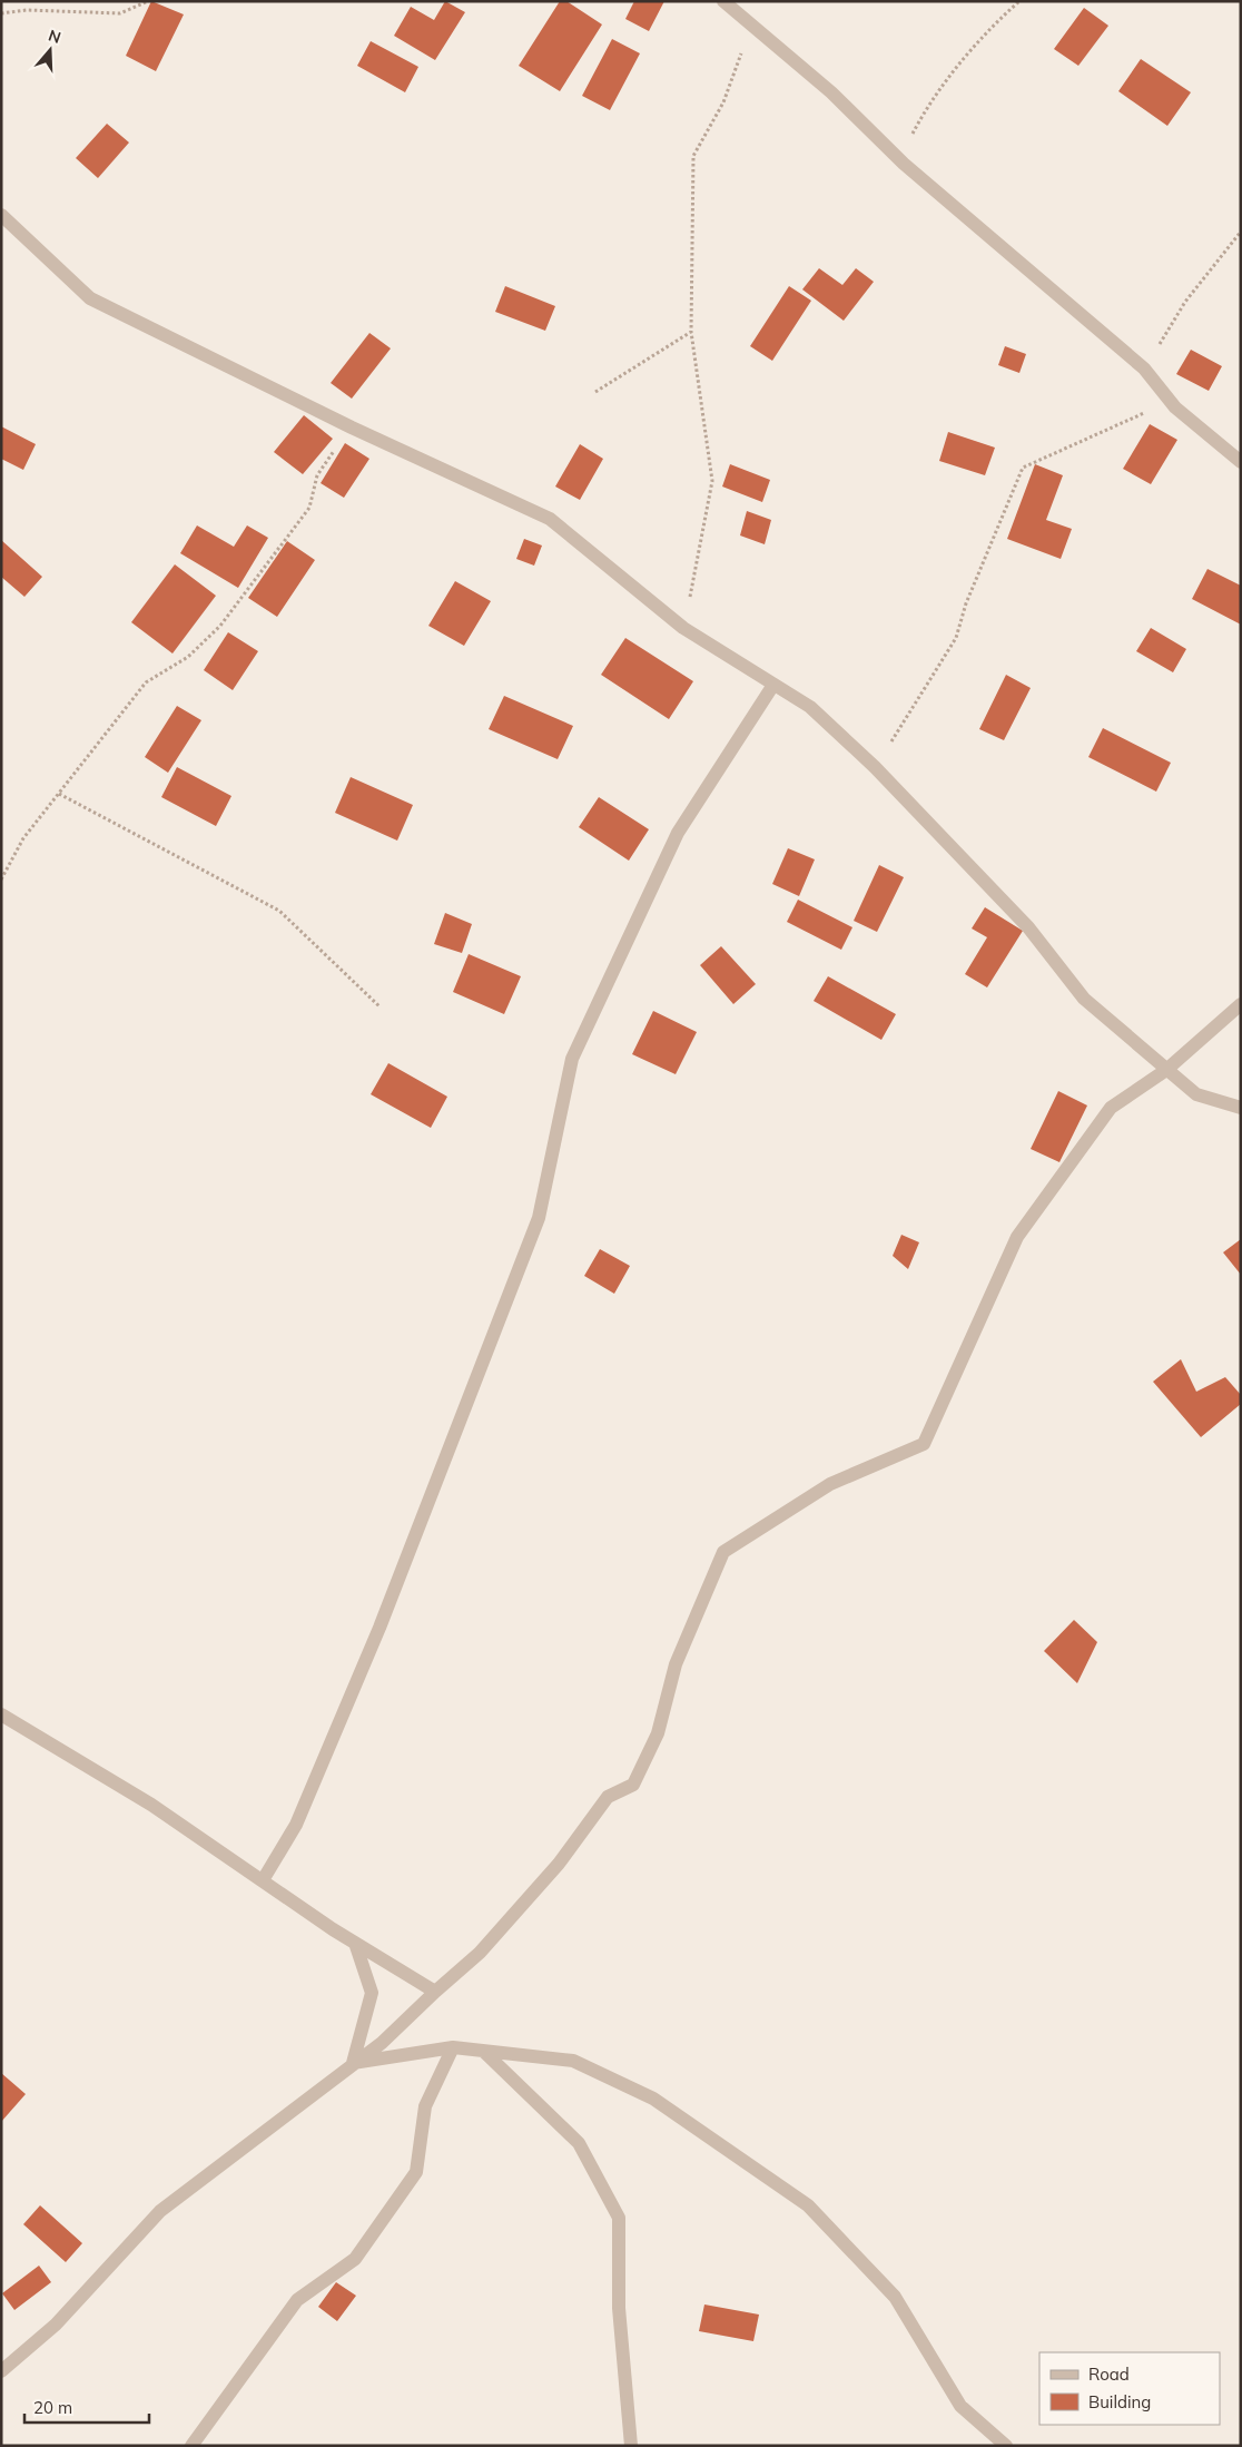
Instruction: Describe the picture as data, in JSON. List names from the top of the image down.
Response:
{
  "legend": ["Road", "Building"],
  "scale_bar": "20 m",
  "north": "top"
}
